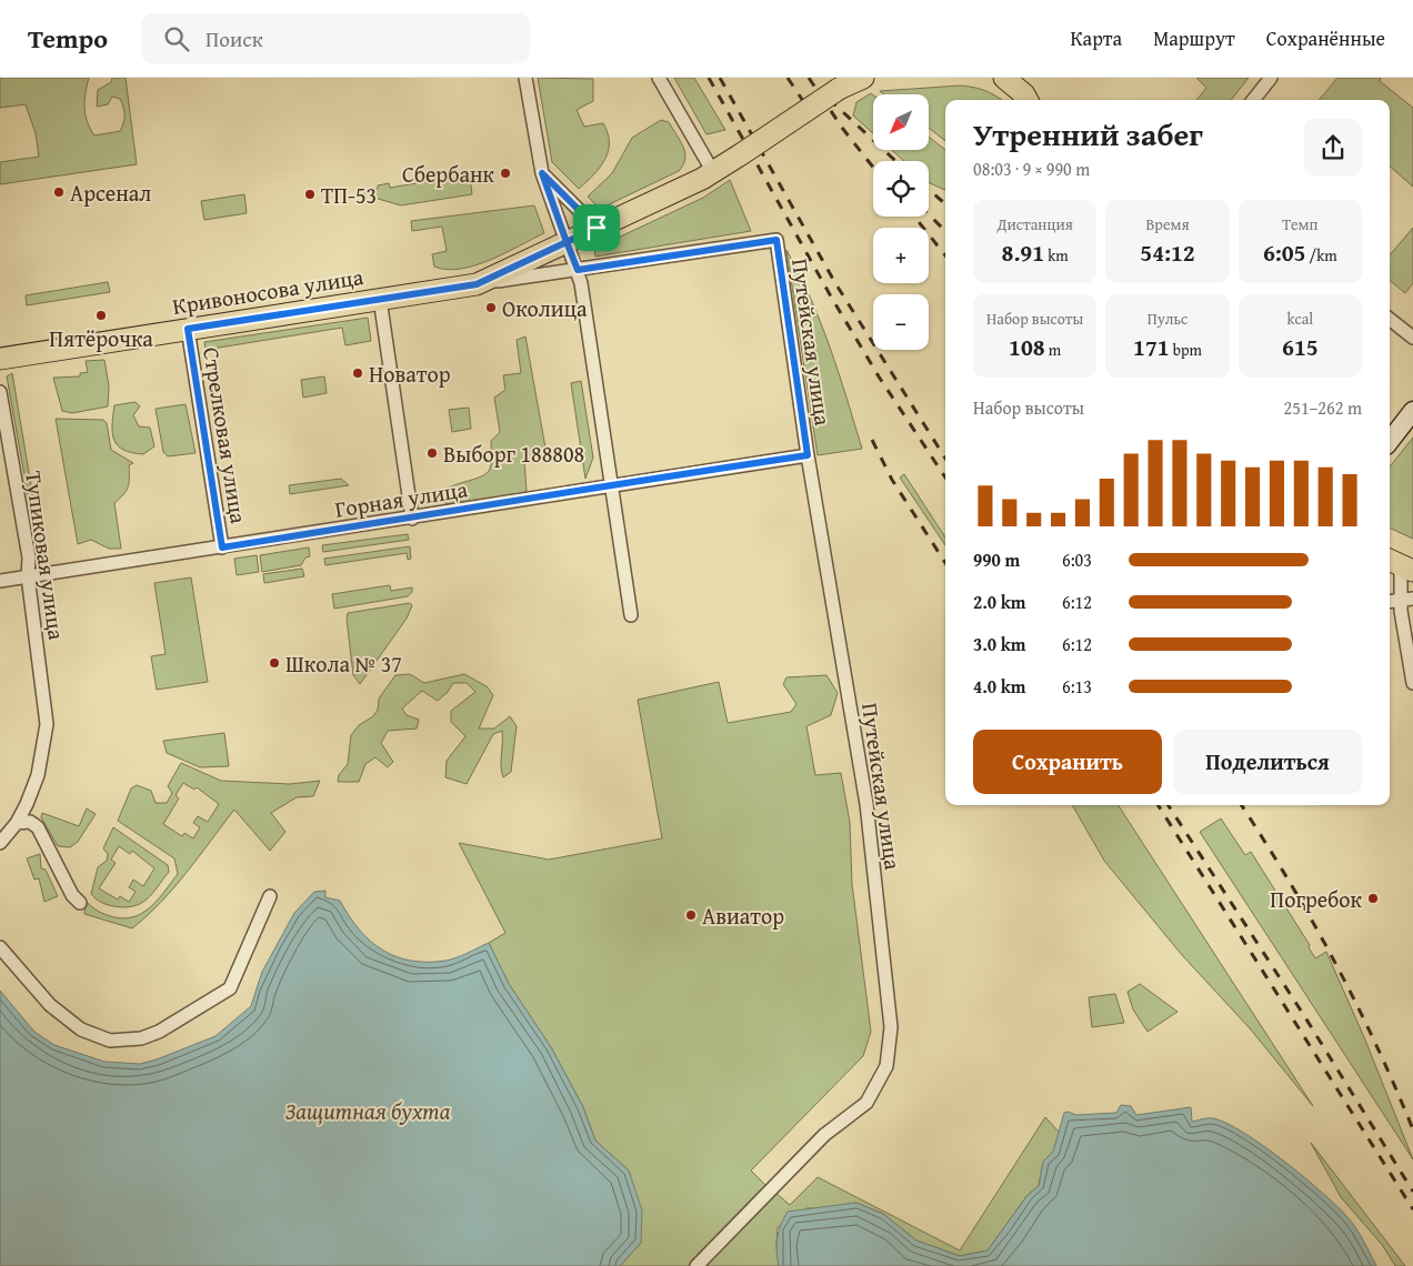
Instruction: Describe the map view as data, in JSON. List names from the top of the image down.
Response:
{
  "streets": {
    "main road": ["Кривоносова улица"],
    "street": [
      "Путейская улица",
      "Стрелковая улица",
      "Горная улица",
      "Тупиковая улица"
    ]
  },
  "crossings": [
    ["Кривоносова улица", "Путейская улица"],
    ["Кривоносова улица", "Стрелковая улица"],
    ["Путейская улица", "Горная улица"],
    ["Стрелковая улица", "Горная улица"],
    ["Горная улица", "Тупиковая улица"]
  ],
  "water": ["Защитная бухта"],
  "places": [
    "Сбербанк",
    "Арсенал",
    "ТП-53",
    "Околица",
    "Пятёрочка",
    "Новатор",
    "Выборг 188808",
    "Школа № 37",
    "Погребок",
    "Авиатор"
  ],
  "north": "bottom left",
  "page": {
    "header": "Tempo",
    "search": "Поиск",
    "nav": ["Карта", "Маршрут", "Сохранённые"],
    "map_buttons": ["+", "−"],
    "heading": ["Утренний забег", "08:03 · 9 × 990 m"],
    "stats": [
      ["Дистанция", "8.91 km"],
      ["Время", "54:12"],
      ["Темп", "6:05 /km"],
      ["Набор высоты", "108 m"],
      ["Пульс", "171 bpm"],
      ["kcal", "615"]
    ],
    "chart": ["Набор высоты", "251–262 m"],
    "list": [
      {
        "name": "990 m",
        "note": "6:03"
      },
      {
        "name": "2.0 km",
        "note": "6:12"
      },
      {
        "name": "3.0 km",
        "note": "6:12"
      },
      {
        "name": "4.0 km",
        "note": "6:13"
      }
    ],
    "buttons": ["Сохранить", "Поделиться"]
  }
}
